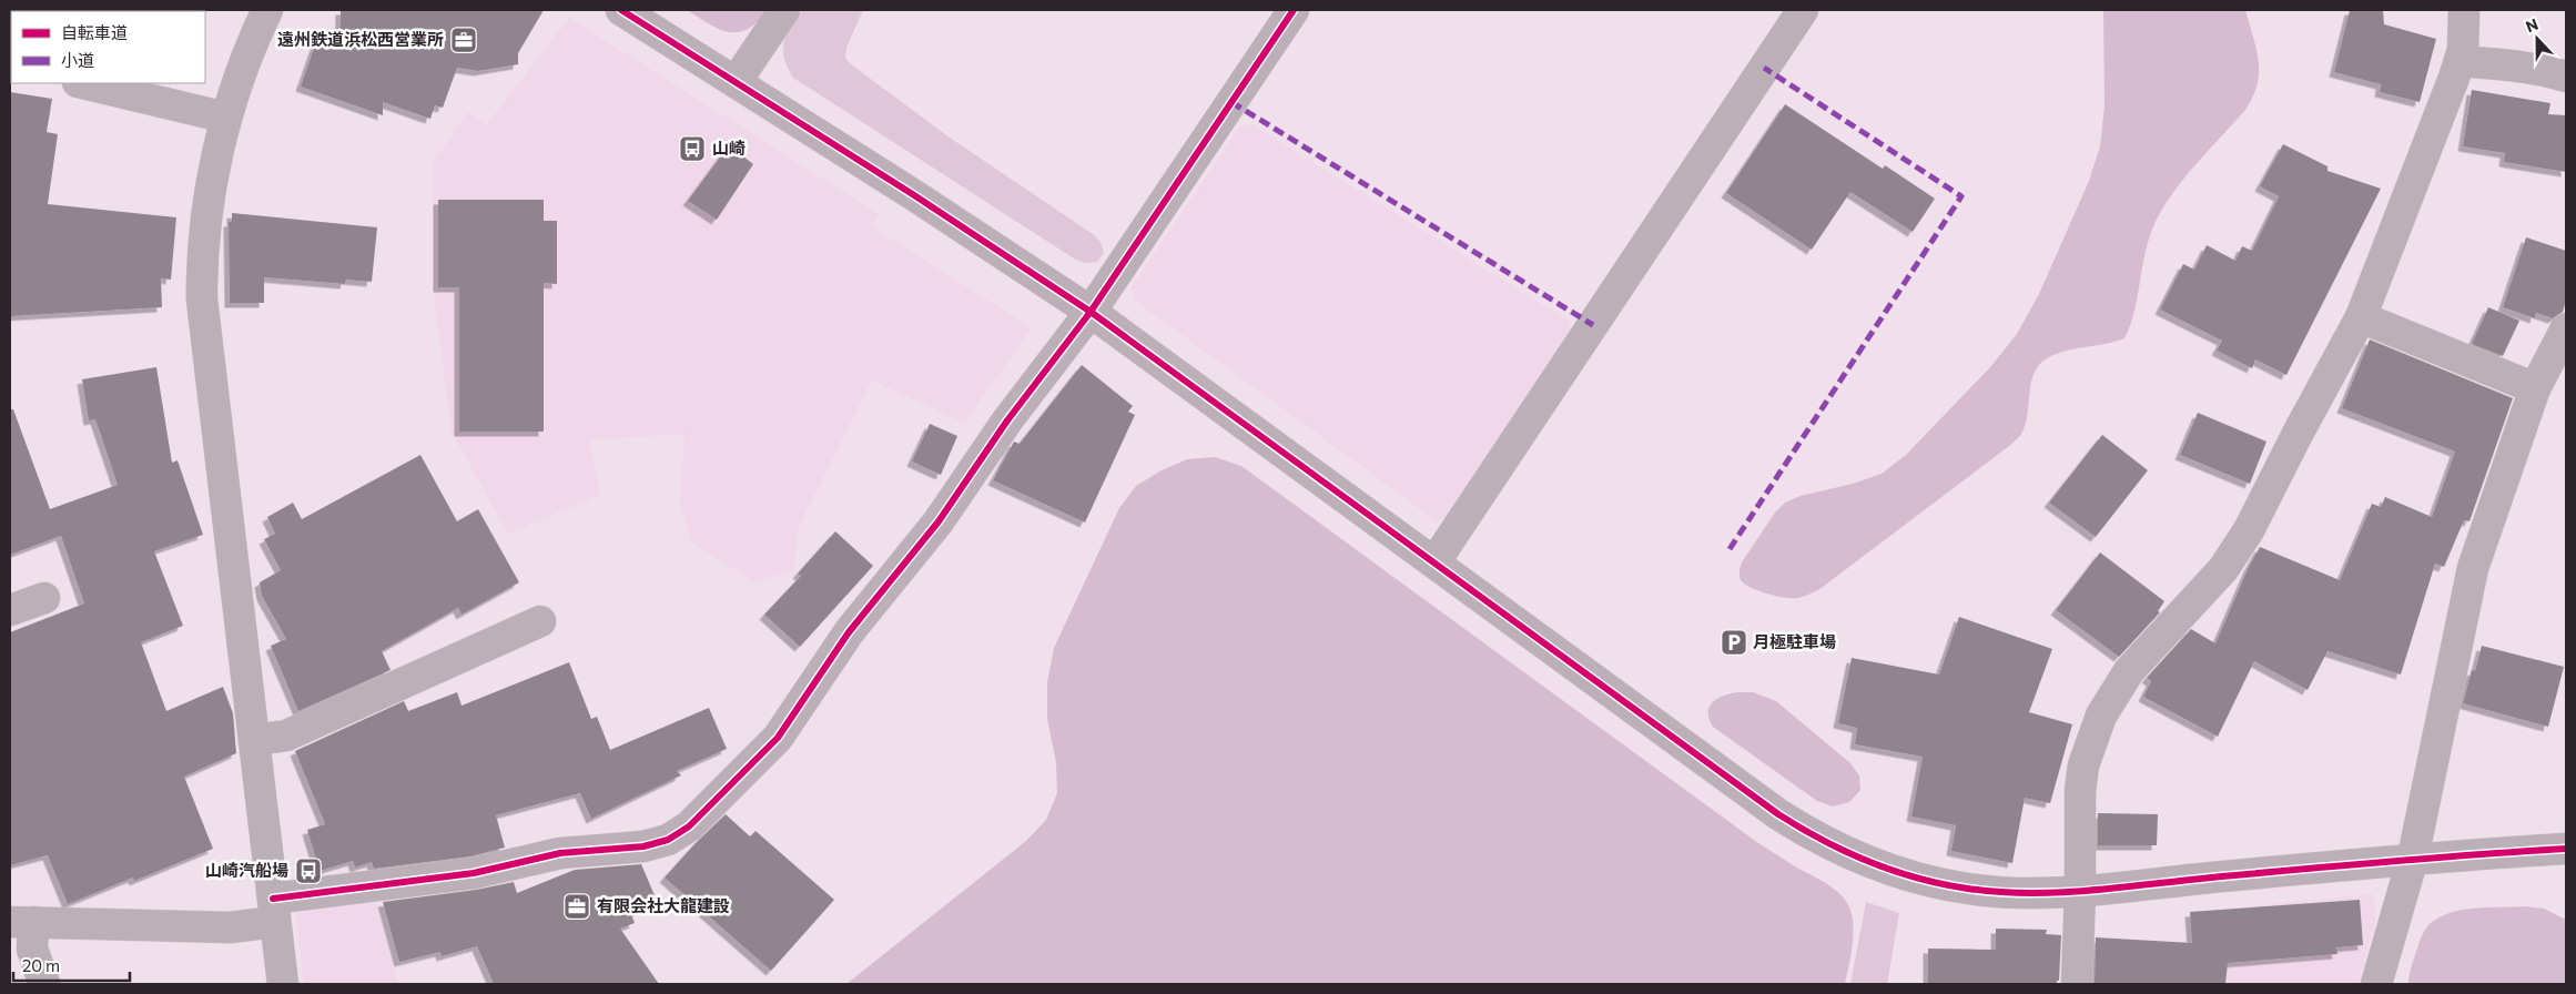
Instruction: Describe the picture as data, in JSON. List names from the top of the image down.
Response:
{
  "places": {
    "office": ["遠州鉄道浜松西営業所", "有限会社大龍建設"],
    "bus stop": ["山崎", "山崎汽船場"],
    "parking": ["月極駐車場"]
  },
  "legend": ["自転車道", "小道"],
  "scale_bar": "20 m",
  "north": "top"
}
